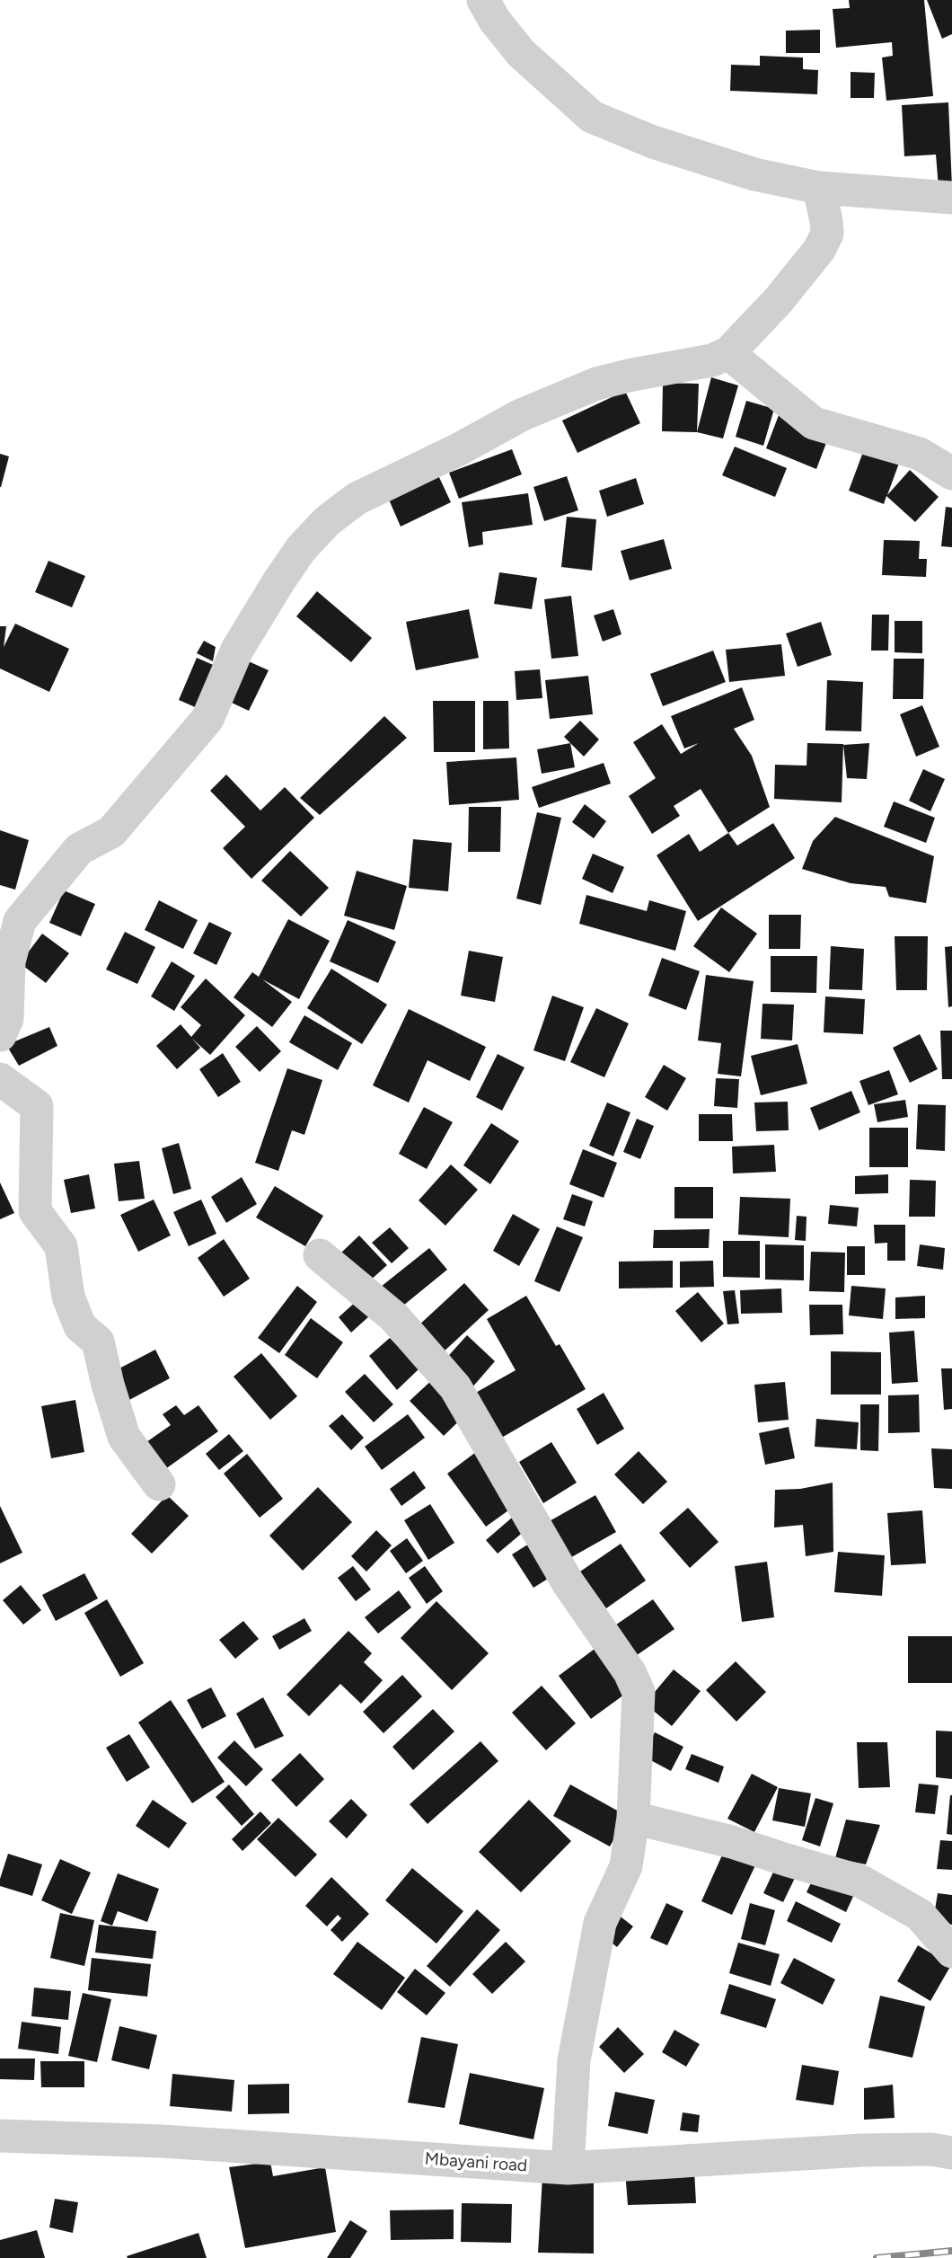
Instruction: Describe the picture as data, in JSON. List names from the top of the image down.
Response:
{
  "streets": {
    "street": ["Mbayani road"]
  }
}
